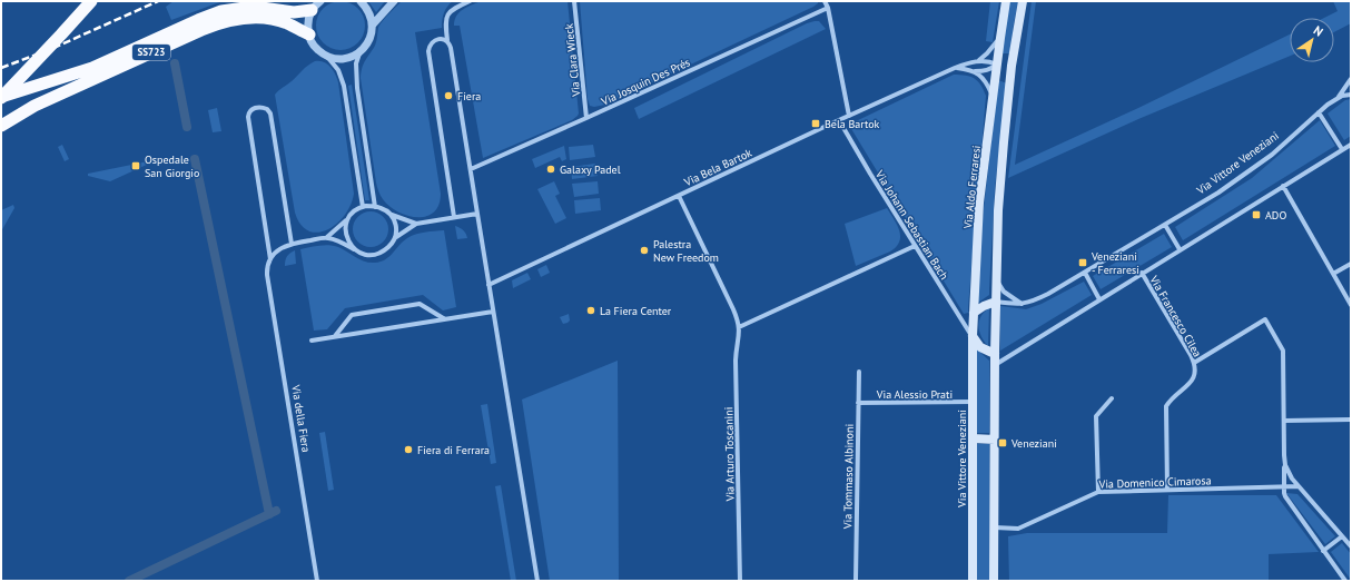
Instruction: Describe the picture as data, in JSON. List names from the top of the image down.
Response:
{
  "streets": {
    "highway": ["SS723"],
    "main road": ["Via Vittore Veneziani", "Via Aldo Ferraresi"],
    "street": [
      "Via Clara Wieck",
      "Via Josquin Des Prés",
      "Via Bela Bartok",
      "Via Johann Sebastian Bach",
      "Via Francesco Cilea",
      "Via Alessio Prati",
      "Via della Fiera",
      "Via Arturo Toscanini",
      "Via Tommaso Albinoni",
      "Via Domenico Cimarosa"
    ]
  },
  "crossings": [
    ["Via Clara Wieck", "Via Josquin Des Prés"],
    ["Via Vittore Veneziani", "Via Aldo Ferraresi"],
    ["Via Vittore Veneziani", "Via Johann Sebastian Bach"],
    ["Via Vittore Veneziani", "Via Alessio Prati"],
    ["Via Bela Bartok", "Via Aldo Ferraresi"],
    ["Via Bela Bartok", "Via Johann Sebastian Bach"],
    ["Via Bela Bartok", "Via Arturo Toscanini"],
    ["Via Francesco Cilea", "Via Domenico Cimarosa"],
    ["Via Alessio Prati", "Via Tommaso Albinoni"]
  ],
  "places": {
    "other": [
      "Fiera",
      "Galaxy Padel",
      "Palestra New Freedom",
      "La Fiera Center",
      "Fiera di Ferrara"
    ],
    "transit": [
      "Bela Bartok",
      "Ospedale San Giorgio",
      "ADO",
      "Veneziani - Ferraresi",
      "Veneziani"
    ]
  },
  "north": "top right"
}
